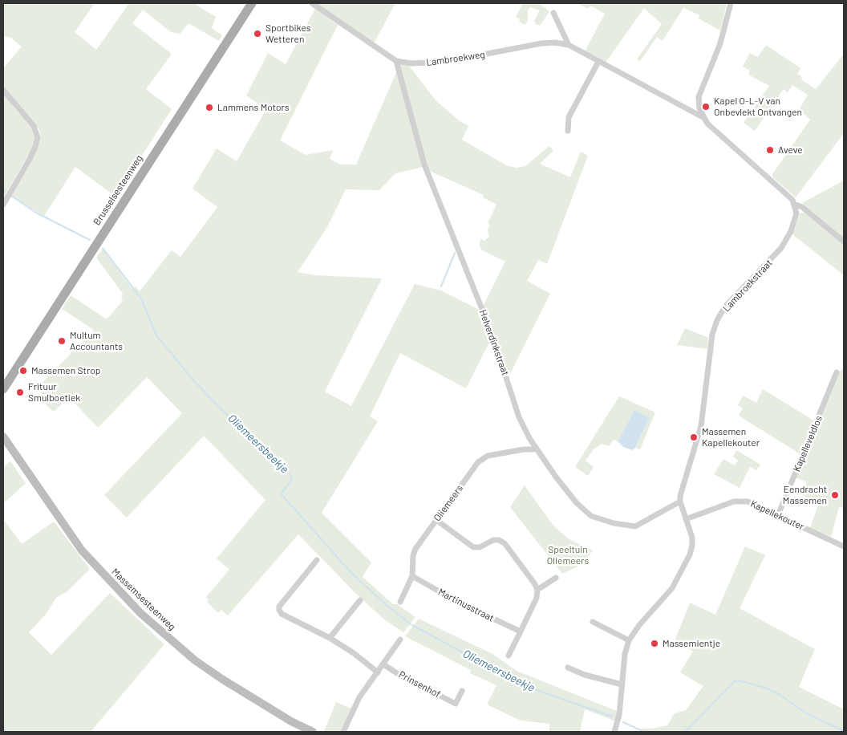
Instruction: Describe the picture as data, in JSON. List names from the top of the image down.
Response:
{
  "streets": {
    "main road": ["Brusselsesteenweg", "Massemsesteenweg"],
    "street": [
      "Lambroekweg",
      "Lambroekstraat",
      "Helverdinkstraat",
      "Kapelleveldlos",
      "Oliemeers",
      "Kapellekouter",
      "Martinusstraat",
      "Prinsenhof"
    ]
  },
  "crossings": [
    ["Lambroekweg", "Helverdinkstraat"],
    ["Lambroekstraat", "Helverdinkstraat"],
    ["Lambroekstraat", "Kapellekouter"],
    ["Helverdinkstraat", "Oliemeers"],
    ["Kapelleveldlos", "Kapellekouter"],
    ["Oliemeers", "Martinusstraat"]
  ],
  "water": ["Oliemeersbeekje"],
  "parks": ["Speeltuin Oliemeers"],
  "places": [
    "Sportbikes Wetteren",
    "Kapel O-L-V van Onbevlekt Ontvangen",
    "Lammens Motors",
    "Aveve",
    "Multum Accountants",
    "Massemen Strop",
    "Frituur Smulboetiek",
    "Massemen Kapellekouter",
    "Eendracht Massemen",
    "Massemientje"
  ]
}
